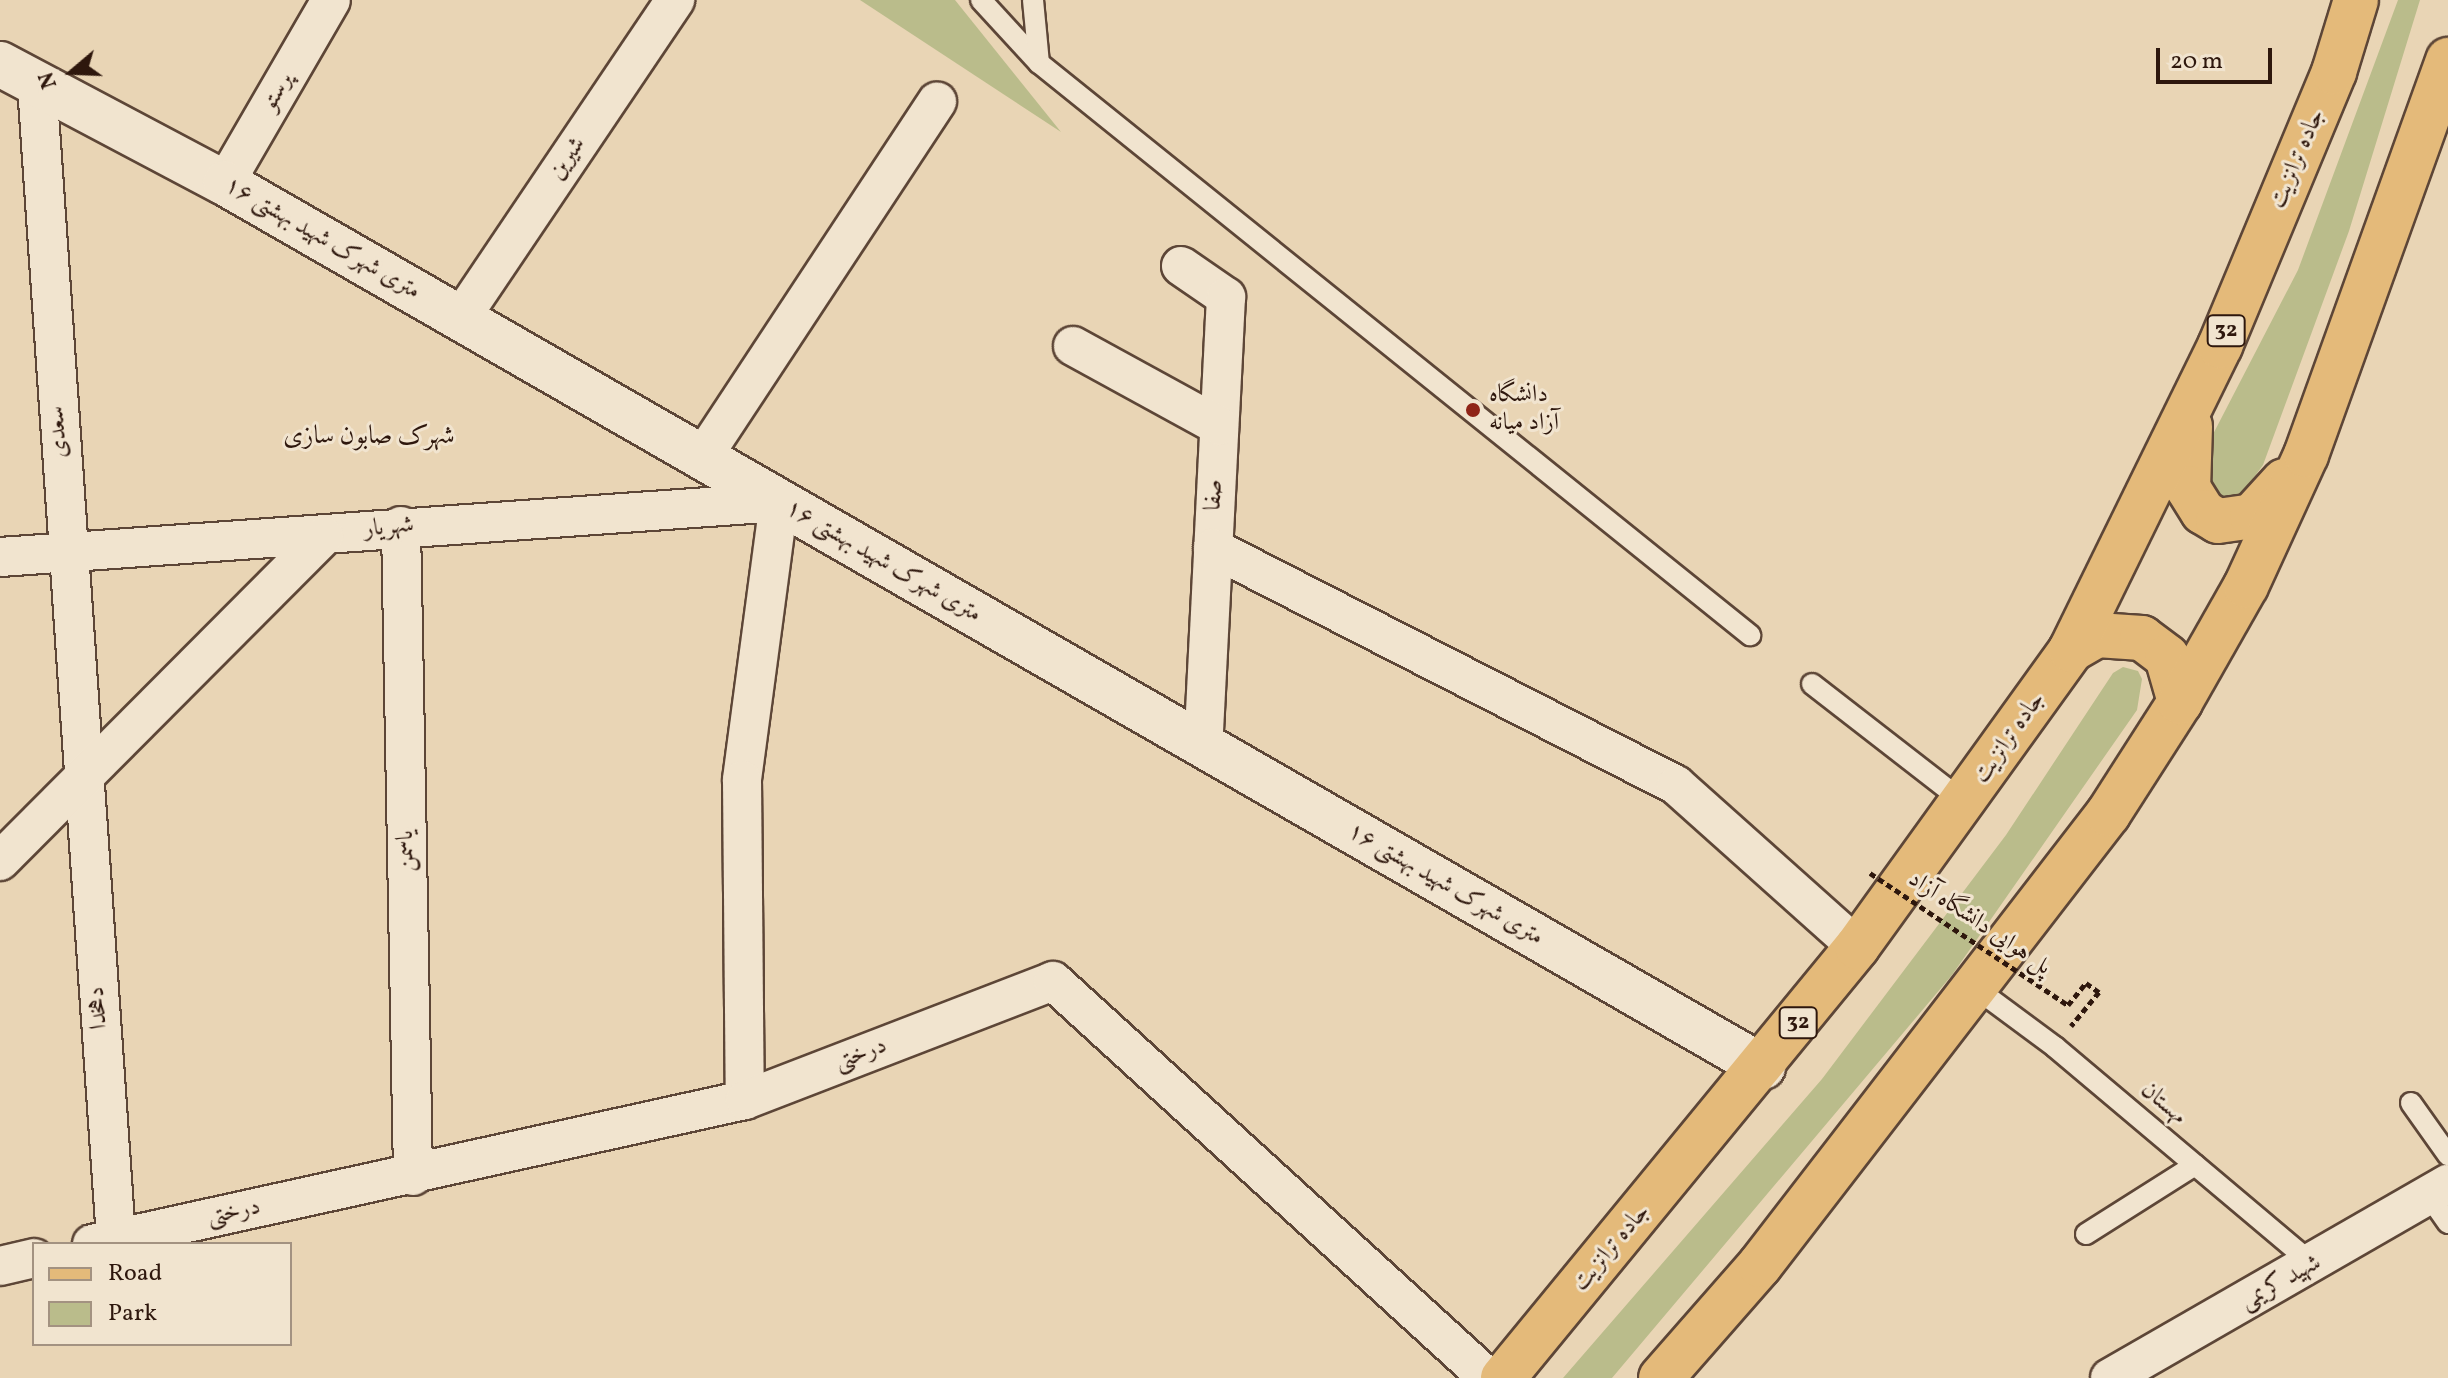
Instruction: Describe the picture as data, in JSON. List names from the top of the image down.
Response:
{
  "streets": {
    "main road": ["جاده ترانزیت", "32"],
    "street": [
      "پرستو",
      "شیرین",
      "۱۶ متری شهرک شهيد بهشتی",
      "سعدی",
      "صفا",
      "شهریار",
      "یاسمن",
      "دهخدا",
      "درختی",
      "شهید کریمی"
    ],
    "lane": ["مهستان"],
    "path": ["پل هوایی دانشگاه آزاد"]
  },
  "crossings": [
    ["پرستو", "۱۶ متری شهرک شهيد بهشتی"],
    ["شیرین", "۱۶ متری شهرک شهيد بهشتی"],
    ["جاده ترانزیت", "۱۶ متری شهرک شهيد بهشتی"],
    ["۱۶ متری شهرک شهيد بهشتی", "سعدی"],
    ["۱۶ متری شهرک شهيد بهشتی", "صفا"],
    ["۱۶ متری شهرک شهيد بهشتی", "شهریار"],
    ["سعدی", "شهریار"],
    ["سعدی", "دهخدا"],
    ["شهریار", "یاسمن"],
    ["یاسمن", "درختی"],
    ["پل هوایی دانشگاه آزاد", "مهستان"],
    ["دهخدا", "درختی"],
    ["مهستان", "شهید کریمی"]
  ],
  "districts": ["شهرک صابون سازی"],
  "places": ["دانشگاه آزاد میانه"],
  "legend": ["Road", "Park"],
  "scale_bar": "20 m",
  "north": "left"
}
